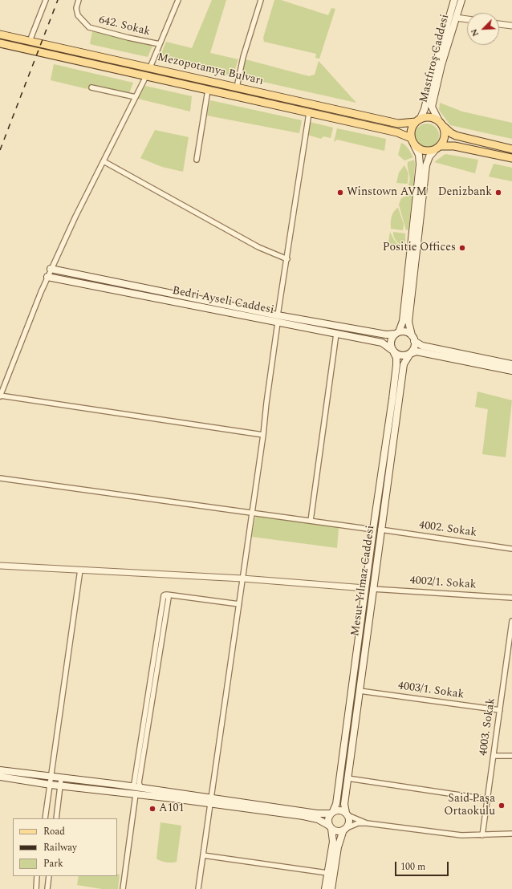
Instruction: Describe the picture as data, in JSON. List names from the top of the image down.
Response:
{
  "streets": {
    "main road": [
      "Mastfıroş Caddesi",
      "Mezopotamya Bulvarı",
      "Bedri Ayseli Caddesi",
      "Mesut Yılmaz Caddesi"
    ],
    "street": [
      "642. Sokak",
      "4002. Sokak",
      "4002/1. Sokak",
      "4003/1. Sokak",
      "4003. Sokak"
    ]
  },
  "crossings": [
    ["Mastfıroş Caddesi", "Mezopotamya Bulvarı"],
    ["Bedri Ayseli Caddesi", "Mesut Yılmaz Caddesi"],
    ["4002. Sokak", "Mesut Yılmaz Caddesi"],
    ["Mesut Yılmaz Caddesi", "4002/1. Sokak"],
    ["Mesut Yılmaz Caddesi", "4003/1. Sokak"],
    ["4003/1. Sokak", "4003. Sokak"]
  ],
  "places": [
    "Winstown AVM",
    "Denizbank",
    "Positie Offices",
    "Said Paşa Ortaokulu",
    "A101"
  ],
  "legend": ["Road", "Railway", "Park"],
  "scale_bar": "100 m",
  "north": "bottom left"
}
